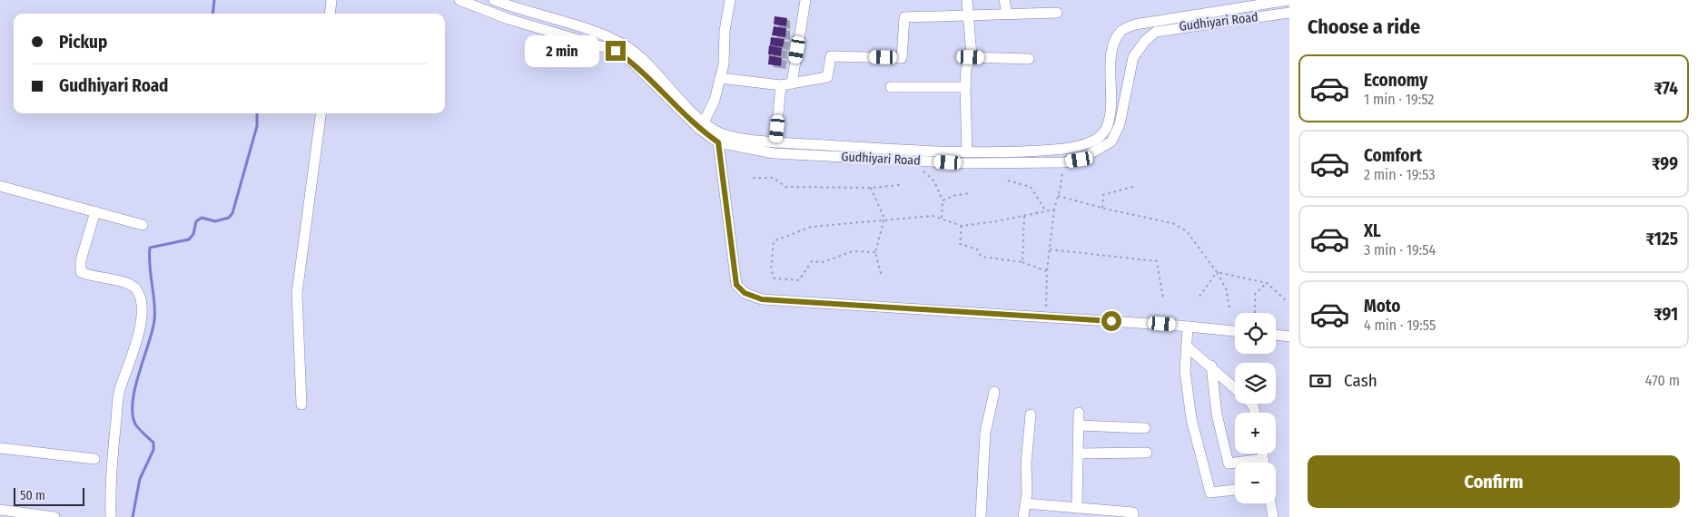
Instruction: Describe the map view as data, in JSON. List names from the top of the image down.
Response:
{
  "streets": {
    "street": ["Gudhiyari Road"]
  },
  "scale_bar": "50 m",
  "page": {
    "heading": "Choose a ride",
    "banner": ["Pickup", "Gudhiyari Road"],
    "bubble": "2 min",
    "list": [
      {
        "name": "Economy",
        "note": "1 min · 19:52",
        "value": "₹74"
      },
      {
        "name": "Comfort",
        "note": "2 min · 19:53",
        "value": "₹99"
      },
      {
        "name": "XL",
        "note": "3 min · 19:54",
        "value": "₹125"
      },
      {
        "name": "Moto",
        "note": "4 min · 19:55",
        "value": "₹91"
      }
    ],
    "map_buttons": ["+", "−"],
    "pay": ["Cash", "470 m"],
    "buttons": "Confirm",
    "scale": "50 m"
  }
}
